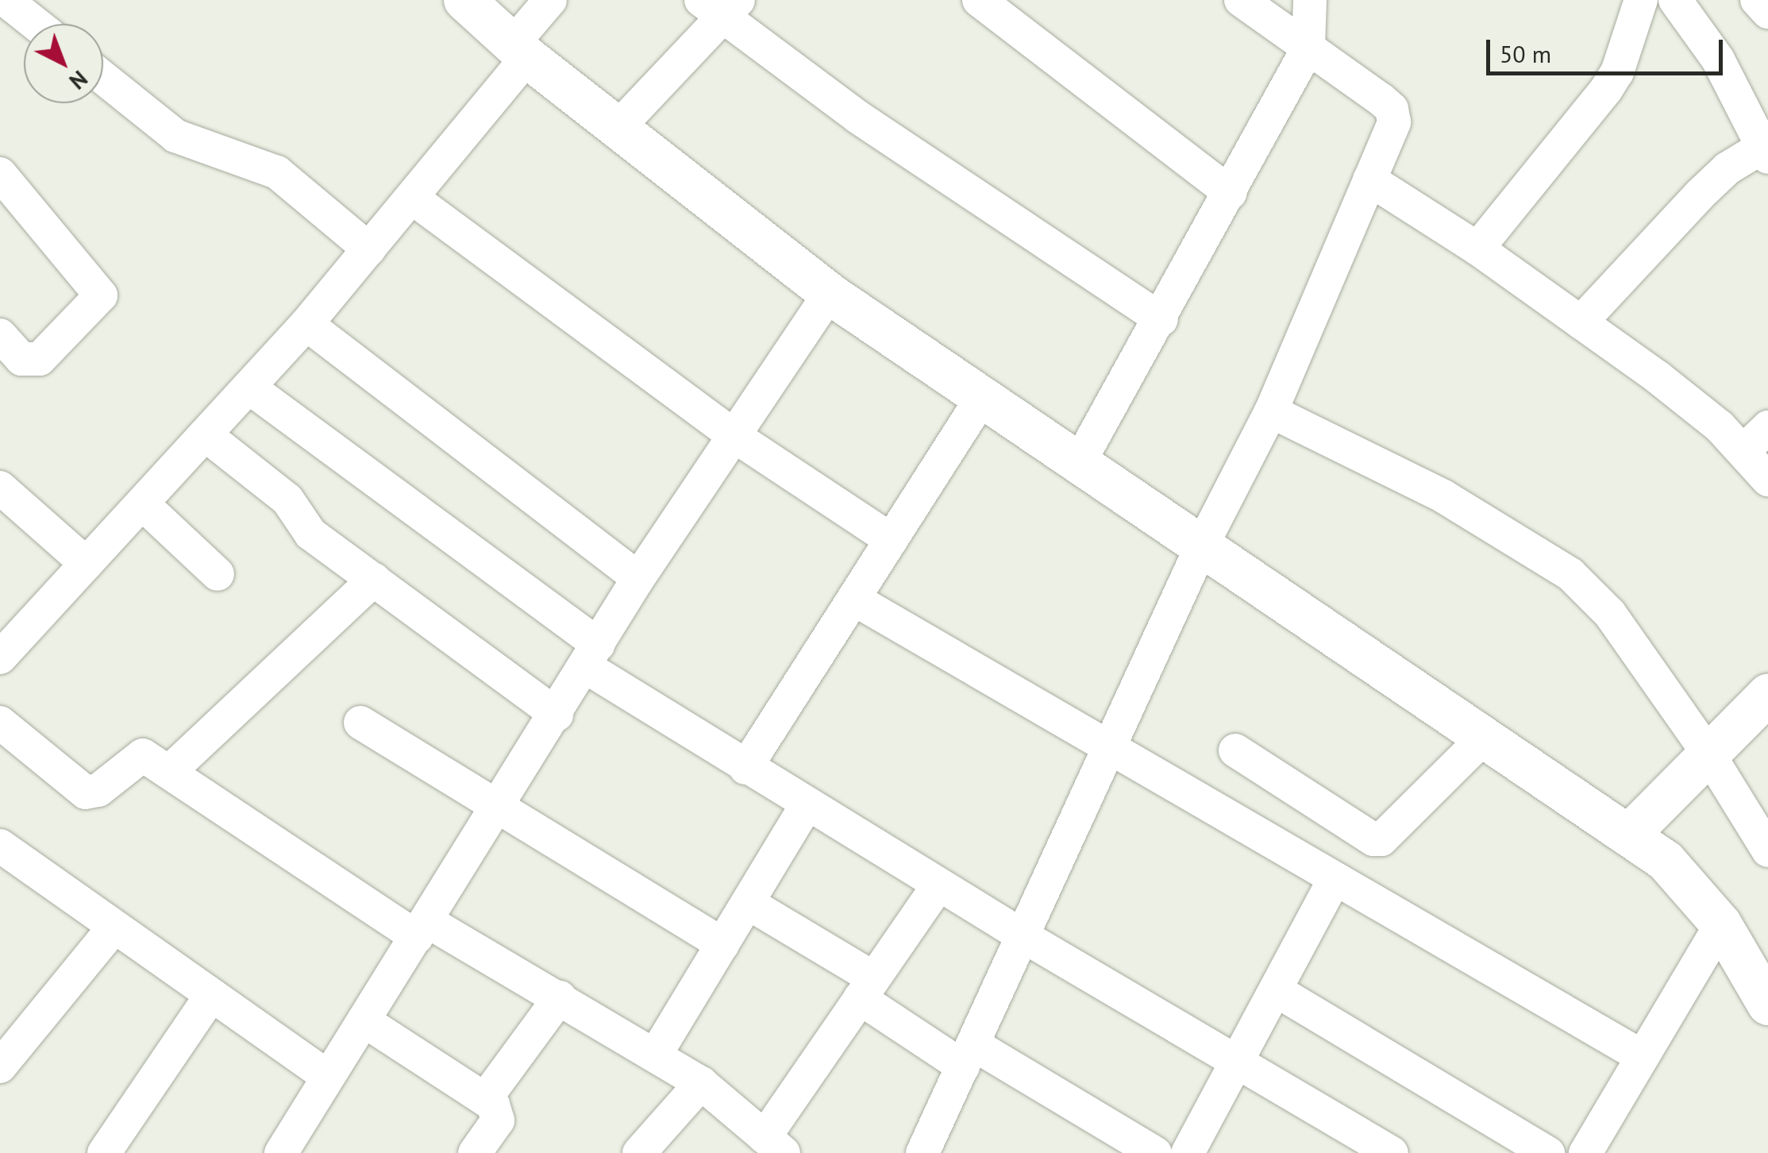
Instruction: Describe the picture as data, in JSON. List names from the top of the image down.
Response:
{
  "scale_bar": "50 m",
  "north": "bottom right"
}
